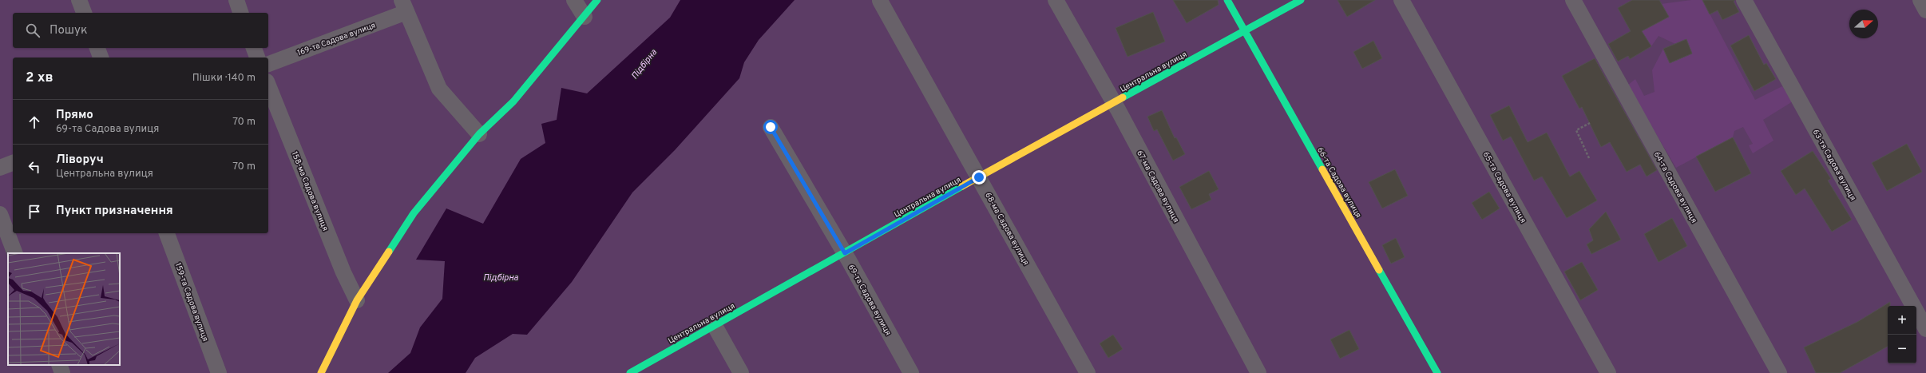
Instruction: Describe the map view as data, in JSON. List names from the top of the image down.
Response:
{
  "streets": {
    "street": [
      "169-та Садова вулиця",
      "Центральна вулиця",
      "63-тя Садова вулиця",
      "66-та Садова вулиця",
      "67-ма Садова вулиця",
      "65-та Садова вулиця",
      "64-та Садова вулиця",
      "158-ма Садова вулиця",
      "68-ма Садова вулиця",
      "69-та Садова вулиця",
      "159-та Садова вулиця"
    ]
  },
  "crossings": [
    ["Центральна вулиця", "66-та Садова вулиця"],
    ["Центральна вулиця", "67-ма Садова вулиця"],
    ["Центральна вулиця", "68-ма Садова вулиця"],
    ["Центральна вулиця", "69-та Садова вулиця"]
  ],
  "water": ["Підбірна"],
  "north": "right",
  "page": {
    "search": "Пошук",
    "heading": ["2 хв", "Пішки · 140 m"],
    "list": [
      ["Прямо", "69-та Садова вулиця", "70 m"],
      ["Ліворуч", "Центральна вулиця", "70 m"],
      "Пункт призначення"
    ],
    "map_buttons": ["+", "−"]
  }
}
